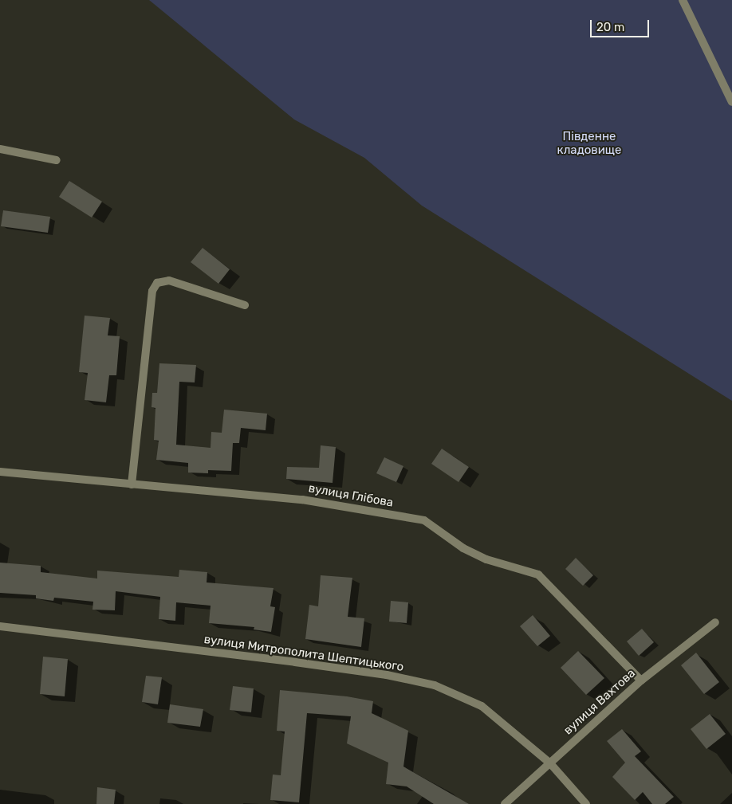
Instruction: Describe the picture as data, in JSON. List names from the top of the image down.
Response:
{
  "streets": {
    "street": ["вулиця Глібова", "вулиця Митрополита Шептицького", "вулиця Вахтова"]
  },
  "crossings": [
    ["вулиця Глібова", "вулиця Вахтова"],
    ["вулиця Митрополита Шептицького", "вулиця Вахтова"]
  ],
  "parks": ["Південне кладовище"],
  "scale_bar": "20 m"
}
